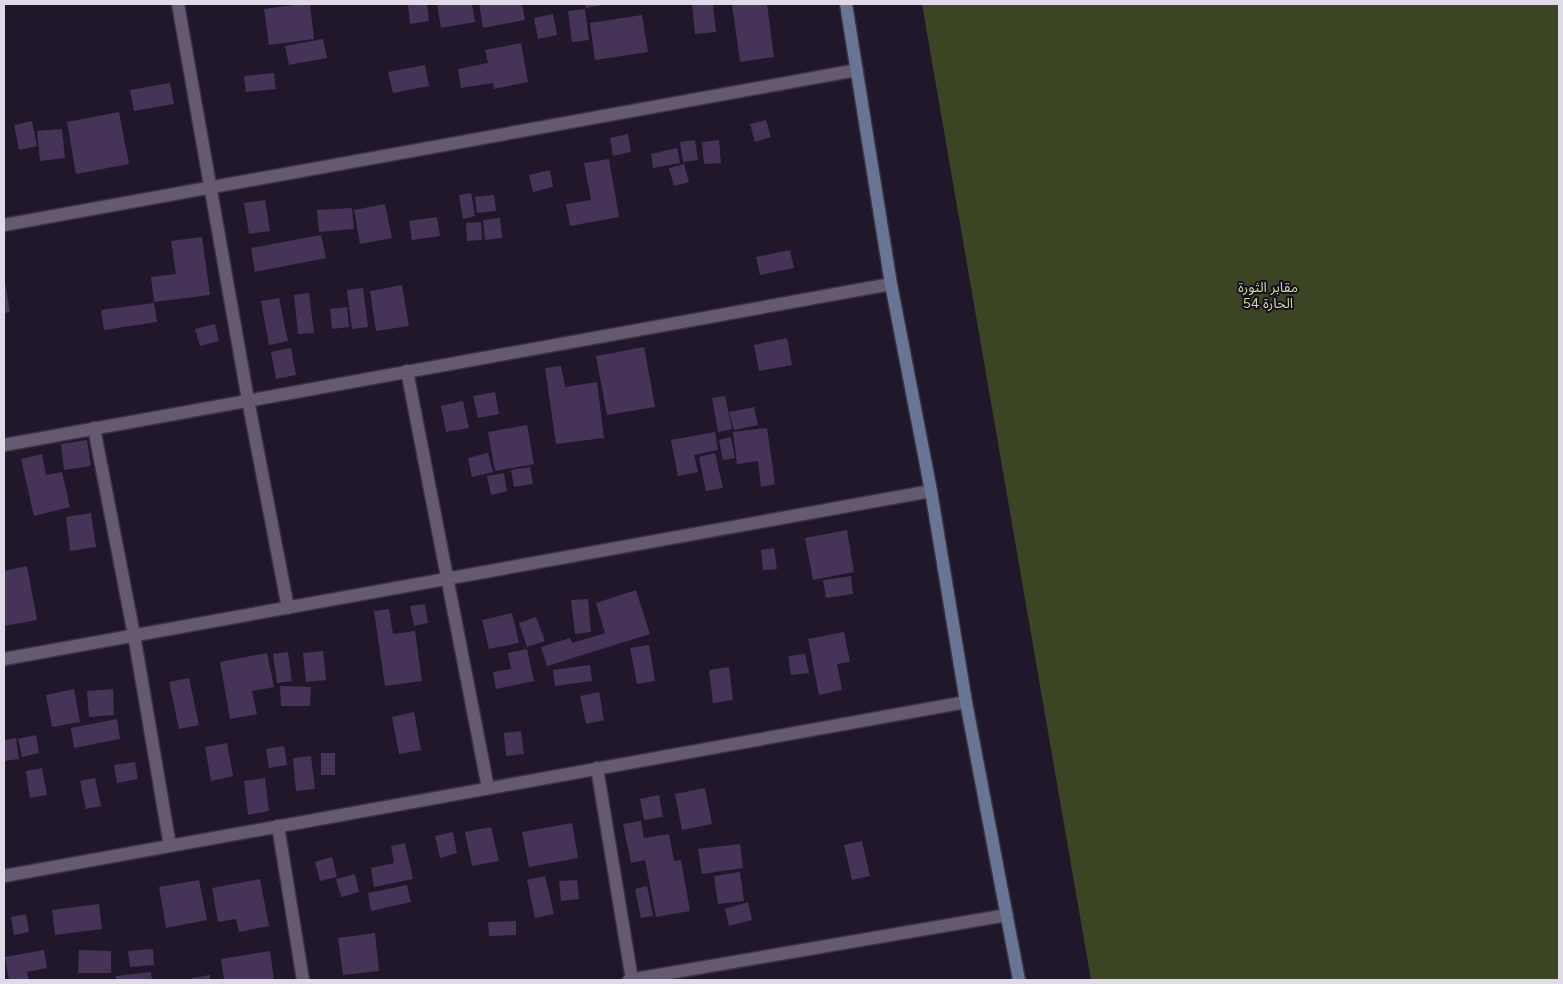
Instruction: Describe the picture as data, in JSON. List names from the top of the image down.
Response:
{
  "parks": ["مقابر الثورة الحارة 54"]
}
